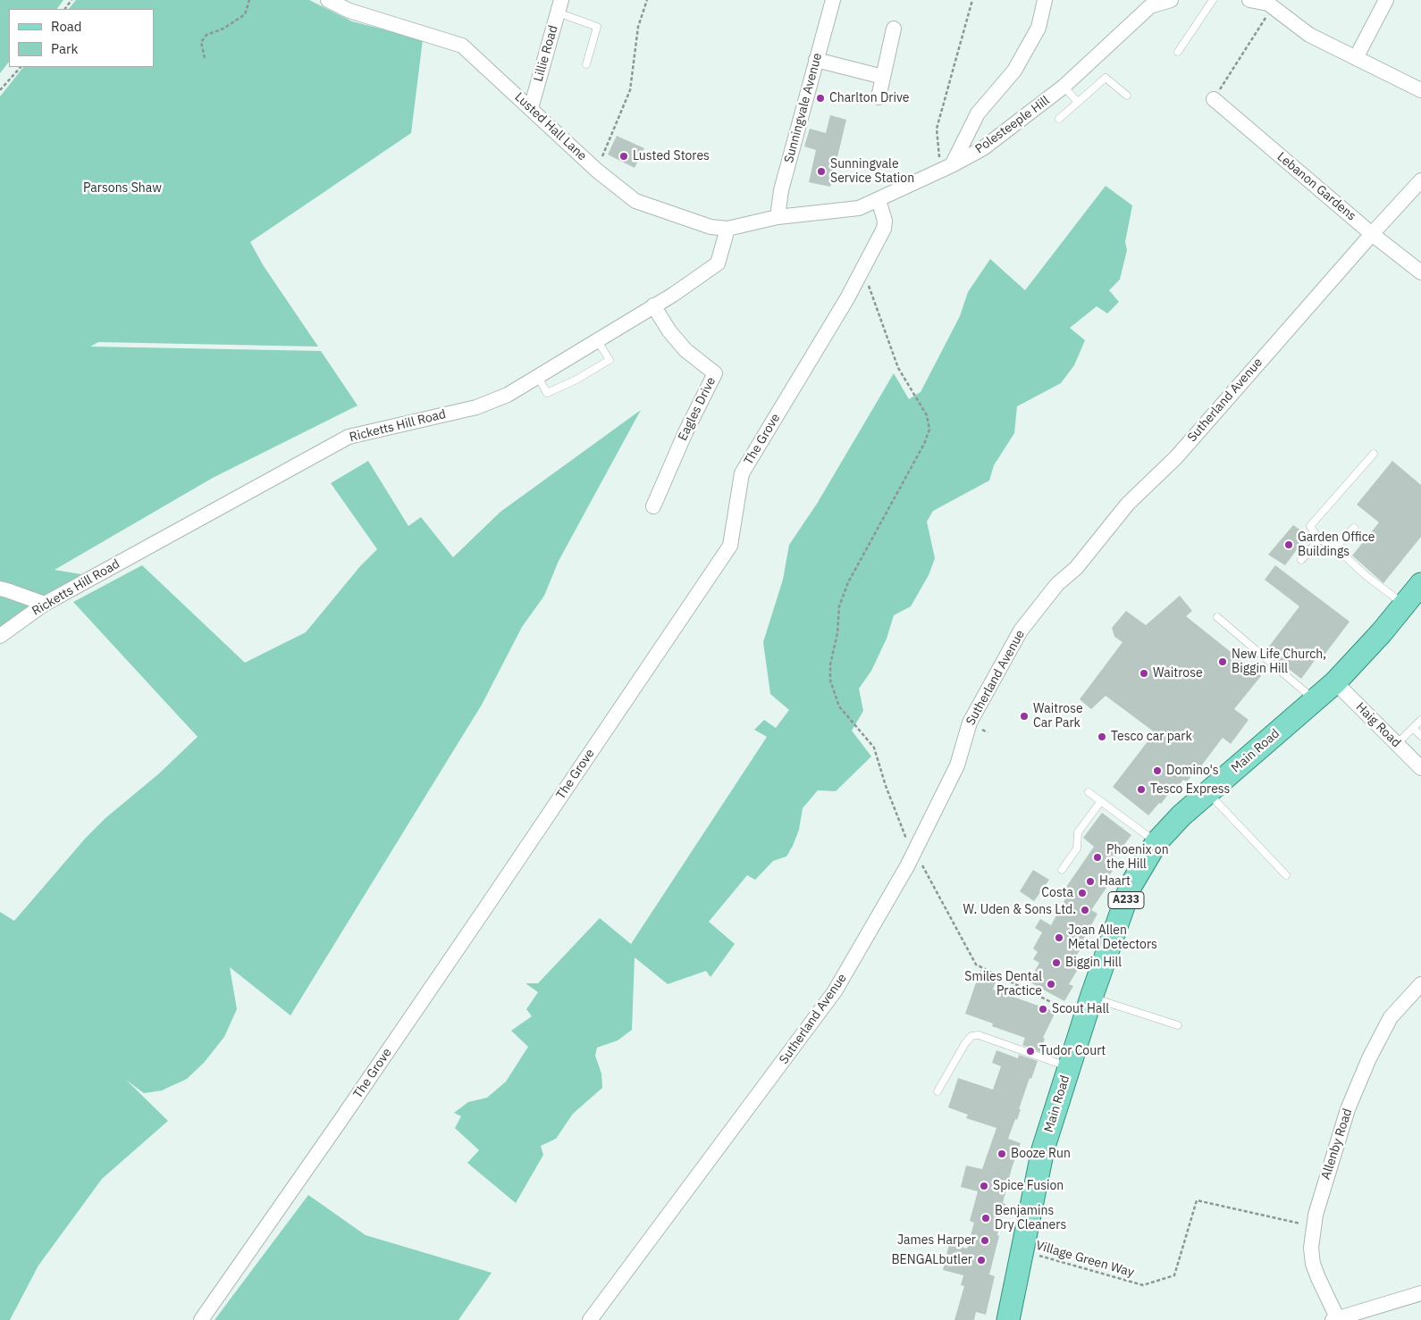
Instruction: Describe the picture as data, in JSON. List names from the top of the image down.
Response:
{
  "streets": {
    "main road": ["Main Road", "A233"],
    "street": [
      "Lillie Road",
      "Sunningvale Avenue",
      "Polesteeple Hill",
      "Lusted Hall Lane",
      "Lebanon Gardens",
      "Sutherland Avenue",
      "Eagles Drive",
      "Ricketts Hill Road",
      "The Grove",
      "Haig Road",
      "Allenby Road"
    ],
    "path": ["Village Green Way"]
  },
  "crossings": [
    ["Lillie Road", "Lusted Hall Lane"],
    ["Sunningvale Avenue", "Polesteeple Hill"],
    ["Sunningvale Avenue", "Lusted Hall Lane"],
    ["Polesteeple Hill", "Lusted Hall Lane"],
    ["Polesteeple Hill", "The Grove"],
    ["Lusted Hall Lane", "Ricketts Hill Road"],
    ["Lebanon Gardens", "Sutherland Avenue"],
    ["Eagles Drive", "Ricketts Hill Road"],
    ["Haig Road", "Main Road"],
    ["Main Road", "Village Green Way"],
    ["Allenby Road", "Village Green Way"]
  ],
  "parks": ["Parsons Shaw"],
  "places": [
    "Charlton Drive",
    "Lusted Stores",
    "Sunningvale Service Station",
    "Garden Office Buildings",
    "New Life Church, Biggin Hill",
    "Waitrose",
    "Waitrose Car Park",
    "Tesco car park",
    "Domino's",
    "Tesco Express",
    "Phoenix on the Hill",
    "Haart",
    "Costa",
    "W. Uden & Sons Ltd.",
    "Joan Allen Metal Detectors",
    "Biggin Hill",
    "Smiles Dental Practice",
    "Scout Hall",
    "Tudor Court",
    "Booze Run",
    "Spice Fusion",
    "Benjamins Dry Cleaners",
    "James Harper",
    "BENGALbutler"
  ],
  "legend": ["Road", "Park"]
}
